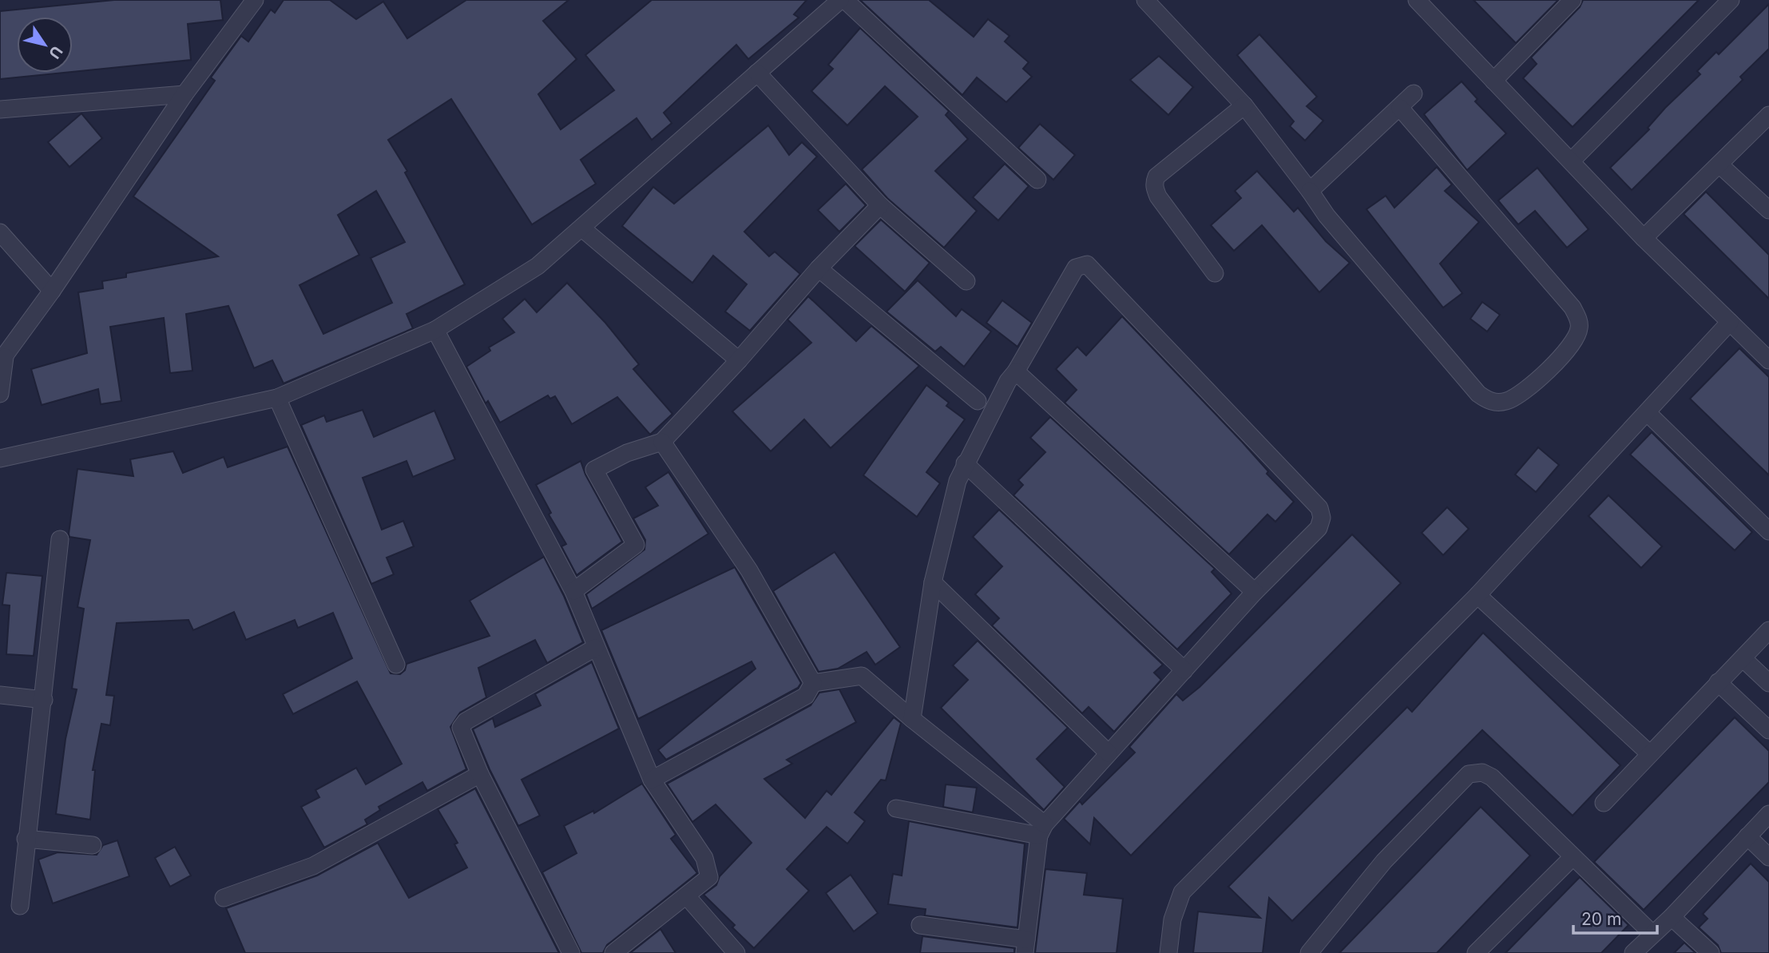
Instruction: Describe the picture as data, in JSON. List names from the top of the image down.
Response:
{
  "scale_bar": "20 m",
  "north": "bottom right"
}
